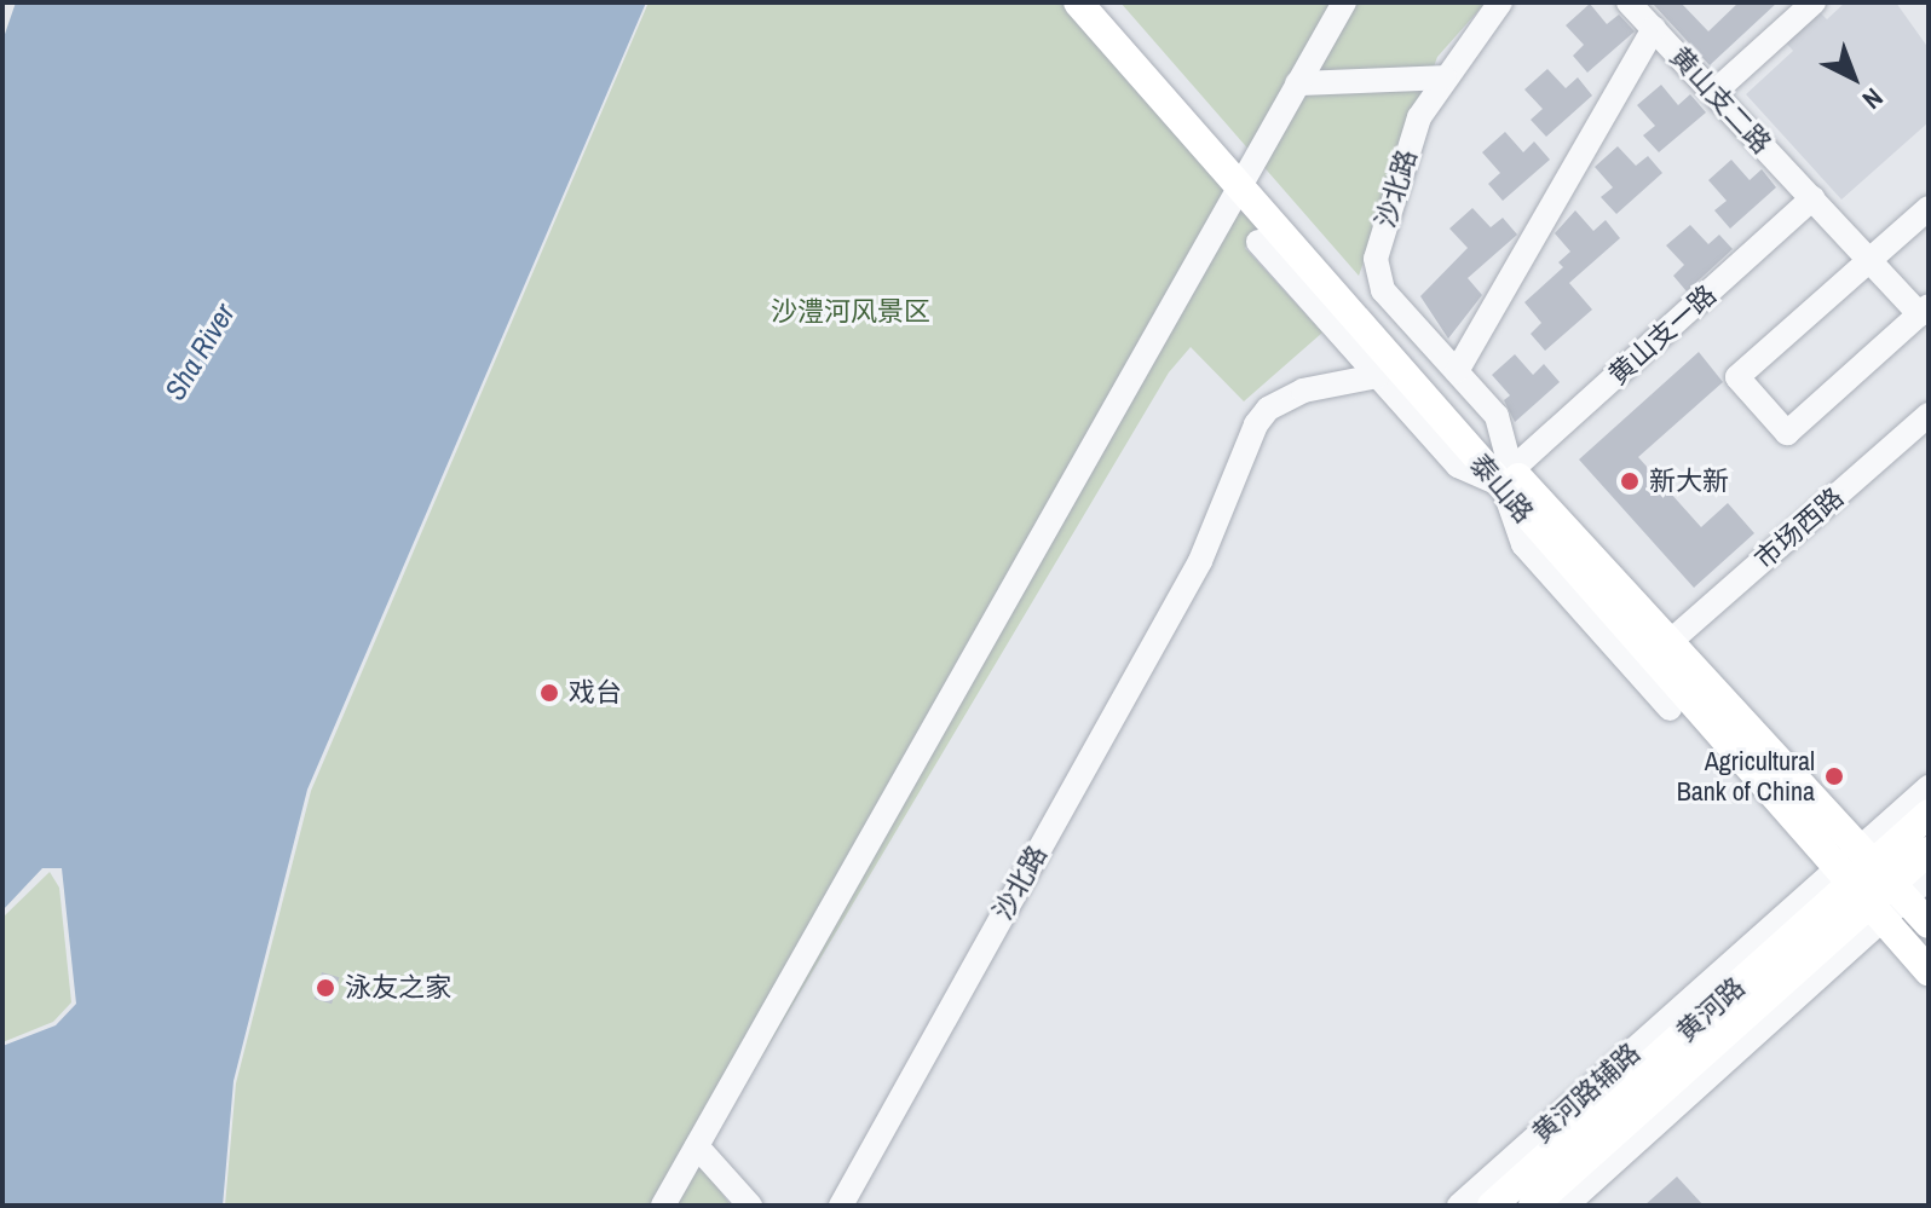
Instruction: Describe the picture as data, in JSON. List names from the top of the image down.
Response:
{
  "streets": {
    "main road": ["泰山路", "黄河路"],
    "street": [
      "黄山支二路",
      "沙北路",
      "黄山支一路",
      "市场西路",
      "黄河路辅路"
    ]
  },
  "crossings": [
    ["黄山支二路", "黄山支一路"],
    ["沙北路", "黄山支一路"],
    ["沙北路", "泰山路"],
    ["黄山支一路", "泰山路"],
    ["泰山路", "市场西路"],
    ["泰山路", "黄河路"],
    ["泰山路", "黄河路辅路"],
    ["黄河路", "黄河路辅路"]
  ],
  "water": ["Sha River"],
  "parks": ["沙澧河风景区"],
  "places": [
    "新大新",
    "戏台",
    "Agricultural Bank of China",
    "泳友之家"
  ],
  "north": "bottom right"
}
